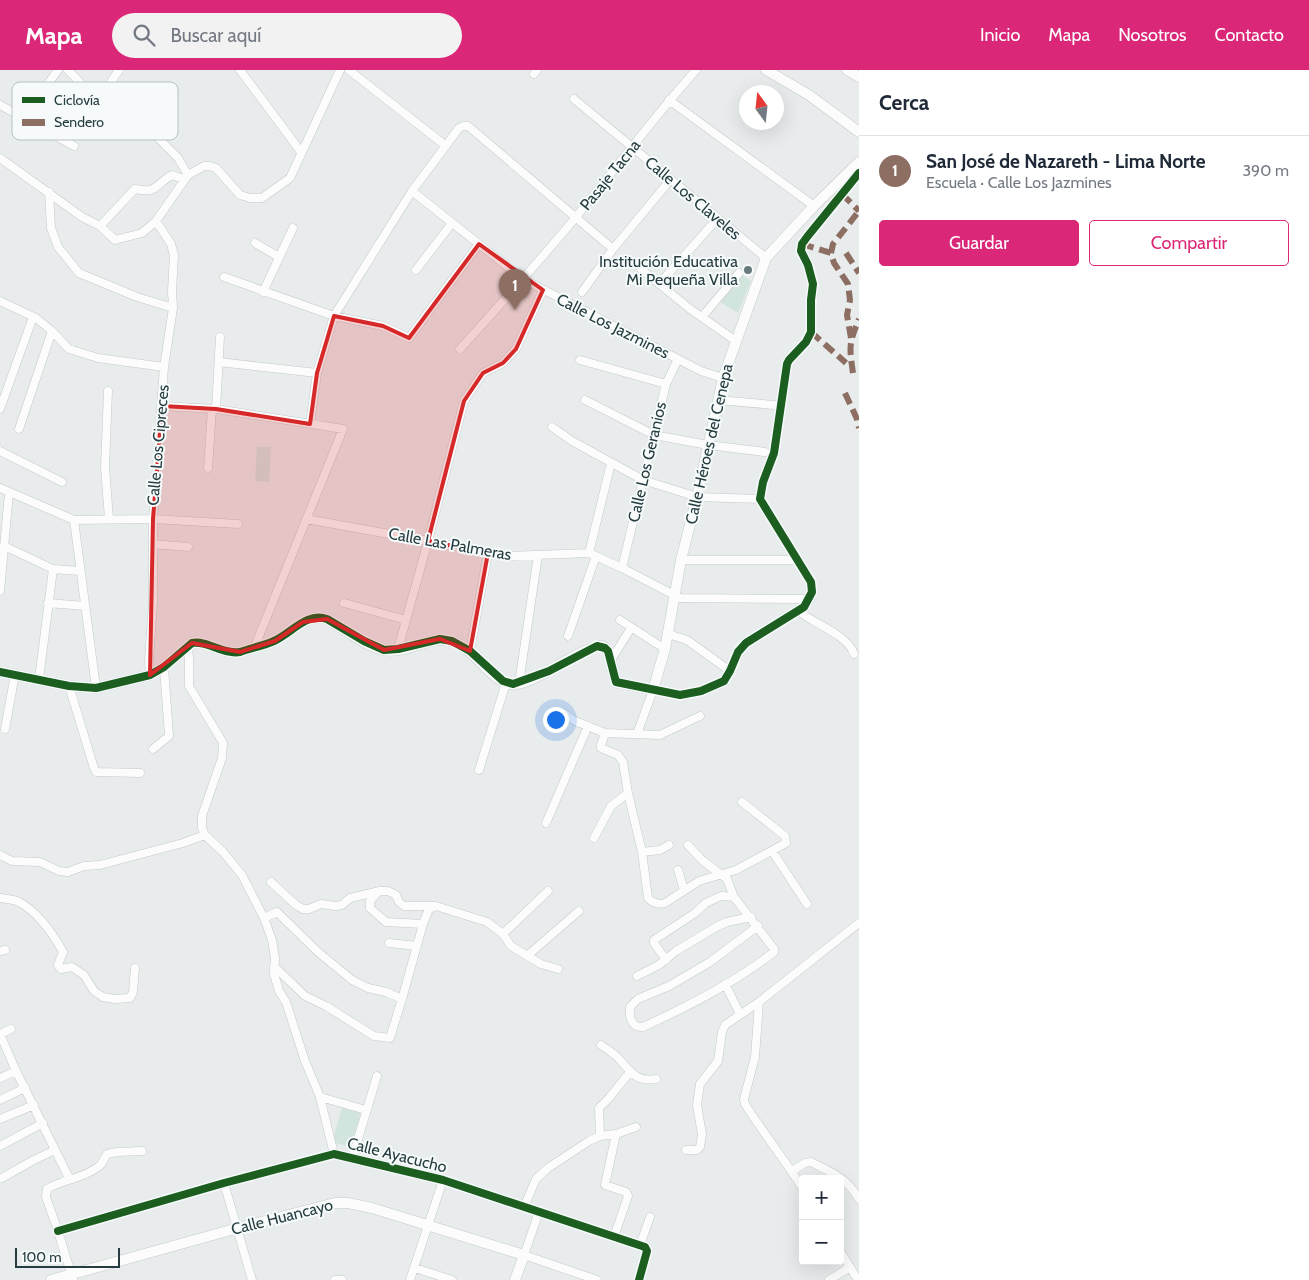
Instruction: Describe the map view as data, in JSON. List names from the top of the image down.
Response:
{
  "streets": {
    "street": [
      "Pasaje Tacna",
      "Calle Los Claveles",
      "Calle Los Jazmines",
      "Calle Héroes del Cenepa",
      "Calle Los Cipreces",
      "Calle Los Geranios",
      "Calle Las Palmeras",
      "Calle Ayacucho",
      "Calle Huancayo"
    ]
  },
  "crossings": [
    ["Pasaje Tacna", "Calle Los Claveles"],
    ["Pasaje Tacna", "Calle Los Jazmines"],
    ["Calle Los Claveles", "Calle Héroes del Cenepa"],
    ["Calle Los Jazmines", "Calle Héroes del Cenepa"],
    ["Calle Los Jazmines", "Calle Los Geranios"],
    ["Calle Héroes del Cenepa", "Calle Las Palmeras"],
    ["Calle Los Geranios", "Calle Las Palmeras"]
  ],
  "places": ["Institución Educativa Mi Pequeña Villa"],
  "legend": ["Ciclovía", "Sendero"],
  "scale_bar": "100 m",
  "north": "top",
  "page": {
    "header": "Mapa",
    "search": "Buscar aquí",
    "nav": [
      "Inicio",
      "Mapa",
      "Nosotros",
      "Contacto"
    ],
    "heading": "Cerca",
    "list": [
      {
        "mark": "1",
        "name": "San José de Nazareth - Lima Norte",
        "note": "Escuela · Calle Los Jazmines",
        "value": "390 m"
      }
    ],
    "buttons": ["Guardar", "Compartir"],
    "pins": "1",
    "map_buttons": ["+", "−"],
    "scale": "100 m"
  }
}
